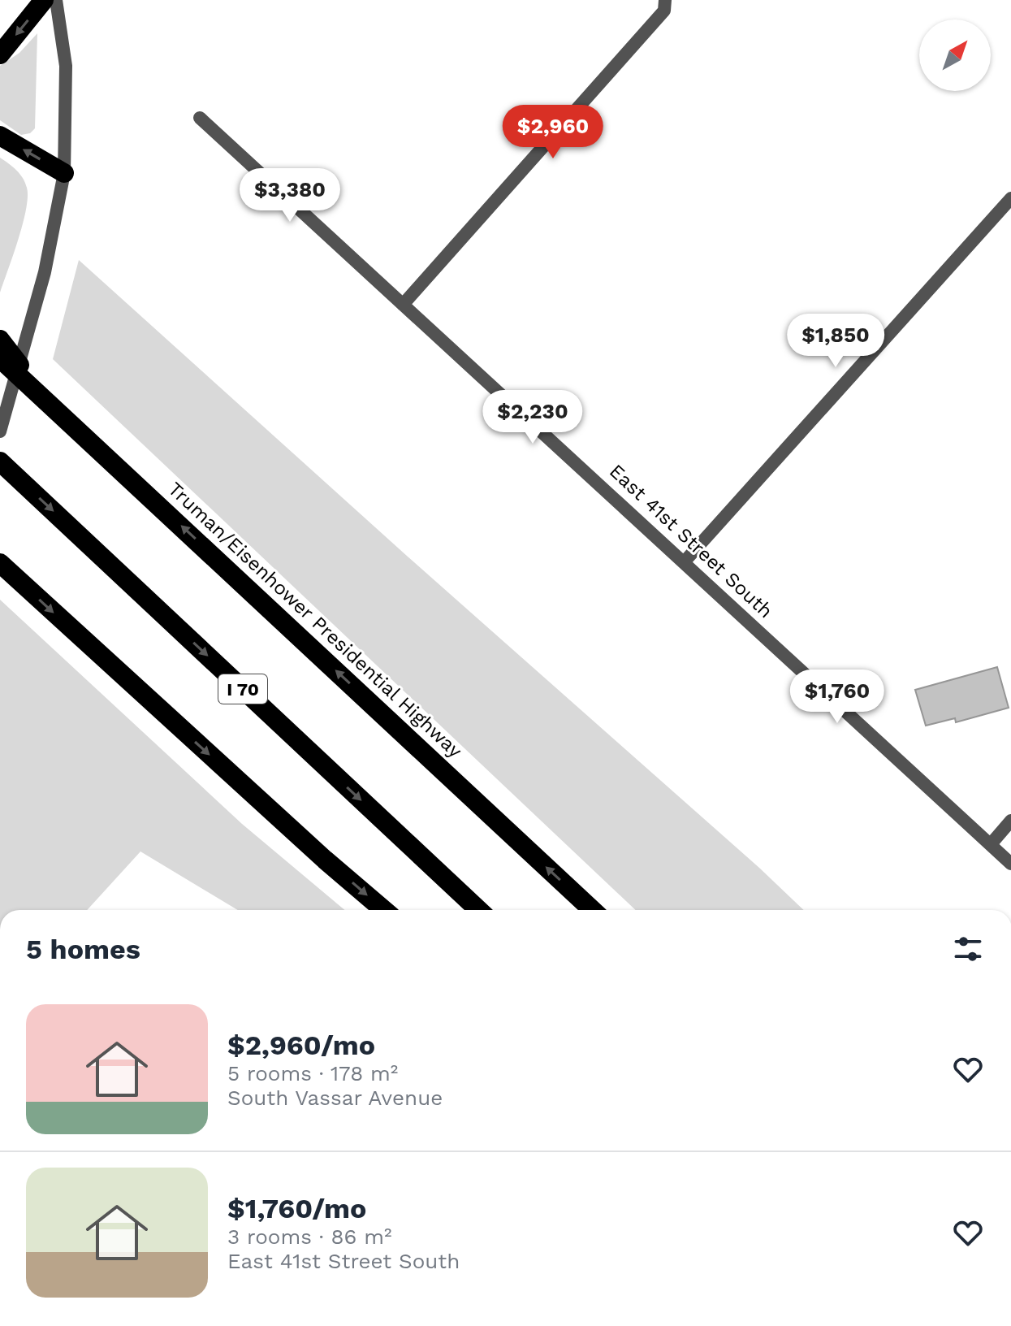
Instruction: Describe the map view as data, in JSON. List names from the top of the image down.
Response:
{
  "streets": {
    "highway": ["Truman/Eisenhower Presidential Highway", "I 70"],
    "street": ["East 41st Street South"]
  },
  "north": "top right",
  "page": {
    "price": [
      "$2,960",
      "$3,380",
      "$1,850",
      "$2,230",
      "$1,760"
    ],
    "heading": "5 homes",
    "list": [
      {
        "name": "$2,960/mo",
        "note": "5 rooms · 178 m² · South Vassar Avenue"
      },
      {
        "name": "$1,760/mo",
        "note": "3 rooms · 86 m² · East 41st Street South"
      }
    ]
  }
}
